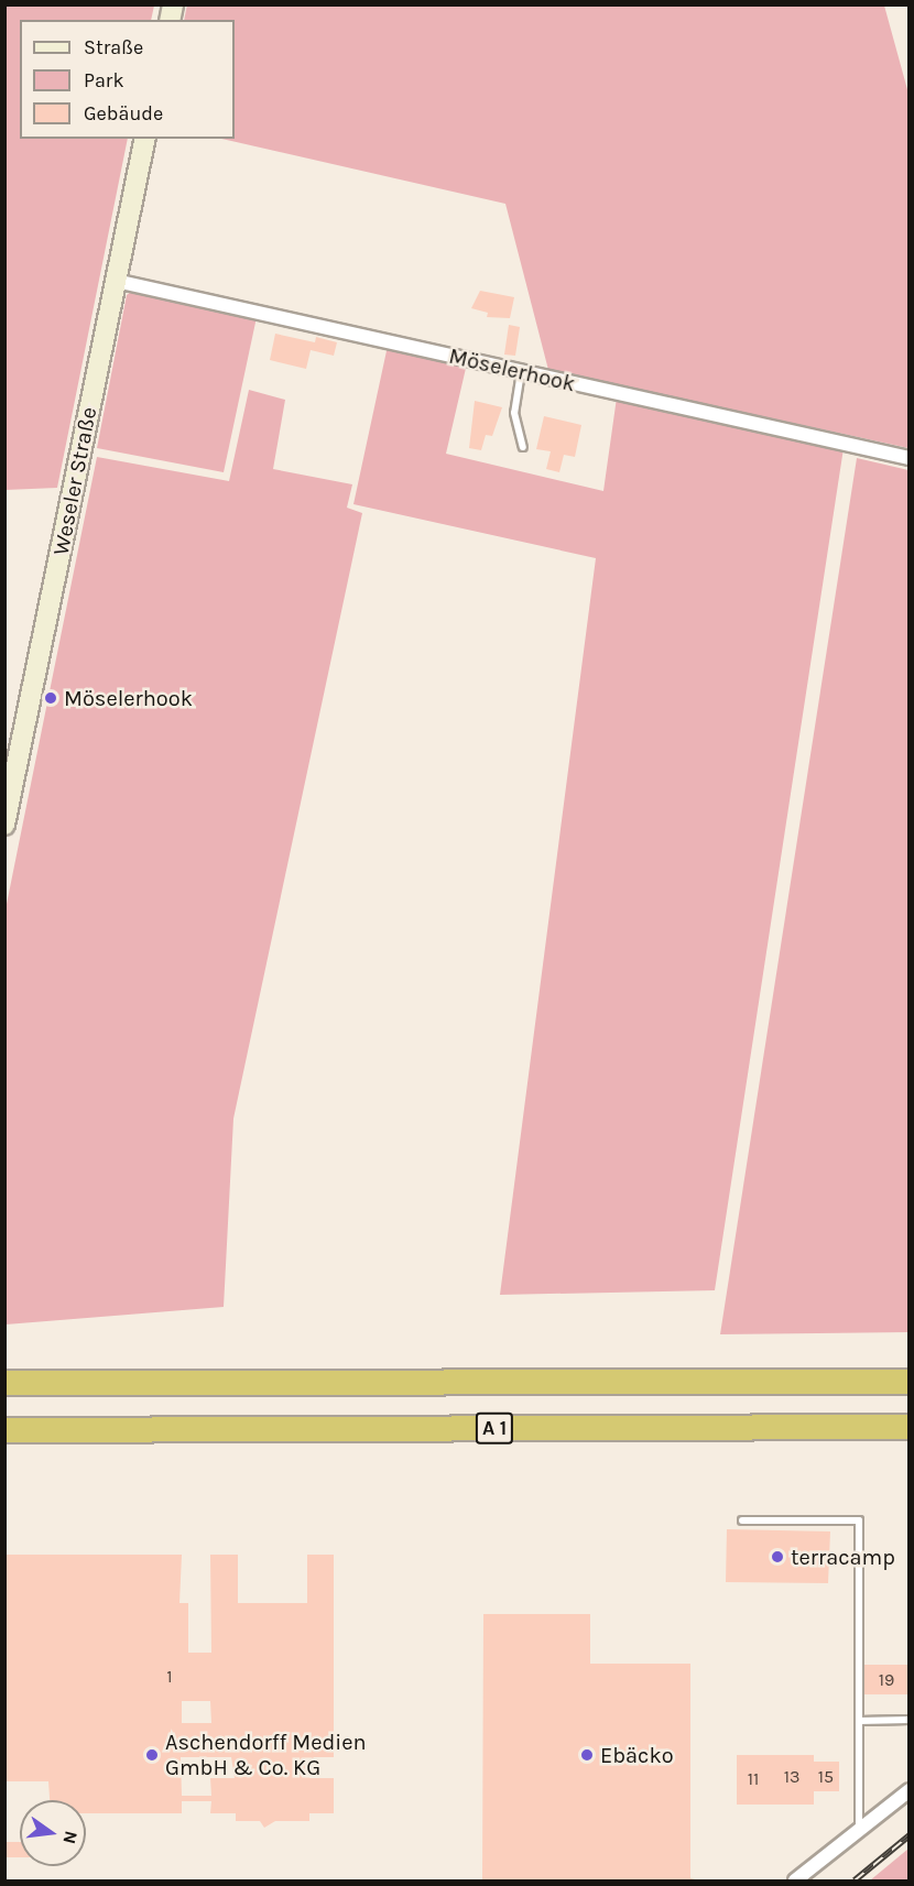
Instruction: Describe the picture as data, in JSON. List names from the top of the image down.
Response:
{
  "streets": {
    "highway": ["A 1"],
    "main road": ["Weseler Straße"],
    "street": ["Möselerhook"]
  },
  "crossings": [
    ["Möselerhook", "Weseler Straße"]
  ],
  "places": [
    "Möselerhook",
    "terracamp",
    "Aschendorff Medien GmbH & Co. KG",
    "Ebäcko"
  ],
  "house_numbers": [
    "1",
    "19",
    "13",
    "15",
    "11"
  ],
  "legend": ["Straße", "Park", "Gebäude"],
  "north": "right"
}
